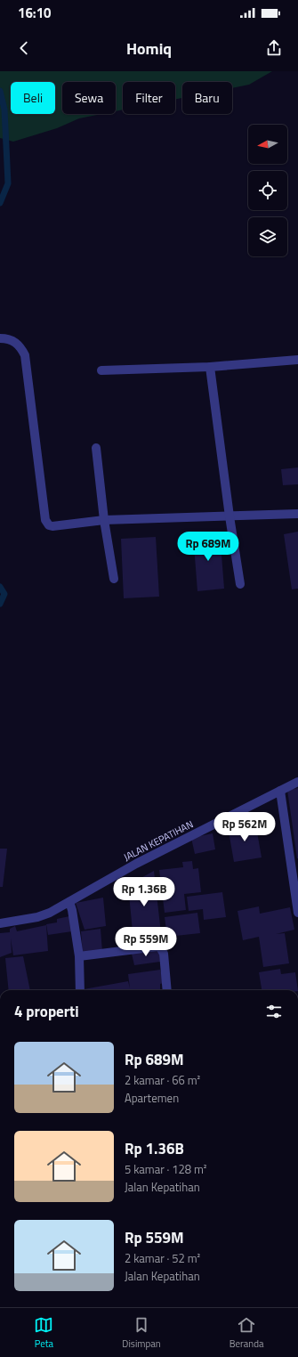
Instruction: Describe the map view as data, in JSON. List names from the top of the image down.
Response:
{
  "streets": {
    "street": ["JALAN KEPATIHAN"]
  },
  "north": "left",
  "page": {
    "status": "16:10",
    "header": "Homiq",
    "chip": [
      "Beli",
      "Sewa",
      "Filter",
      "Baru"
    ],
    "price": [
      "Rp 689M",
      "Rp 562M",
      "Rp 1.36B",
      "Rp 559M"
    ],
    "heading": "4 properti",
    "list": [
      {
        "name": "Rp 689M",
        "note": "2 kamar · 66 m² · Apartemen"
      },
      {
        "name": "Rp 1.36B",
        "note": "5 kamar · 128 m² · Jalan Kepatihan"
      },
      {
        "name": "Rp 559M",
        "note": "2 kamar · 52 m² · Jalan Kepatihan"
      }
    ],
    "tabs": ["Peta", "Disimpan", "Beranda"]
  }
}
